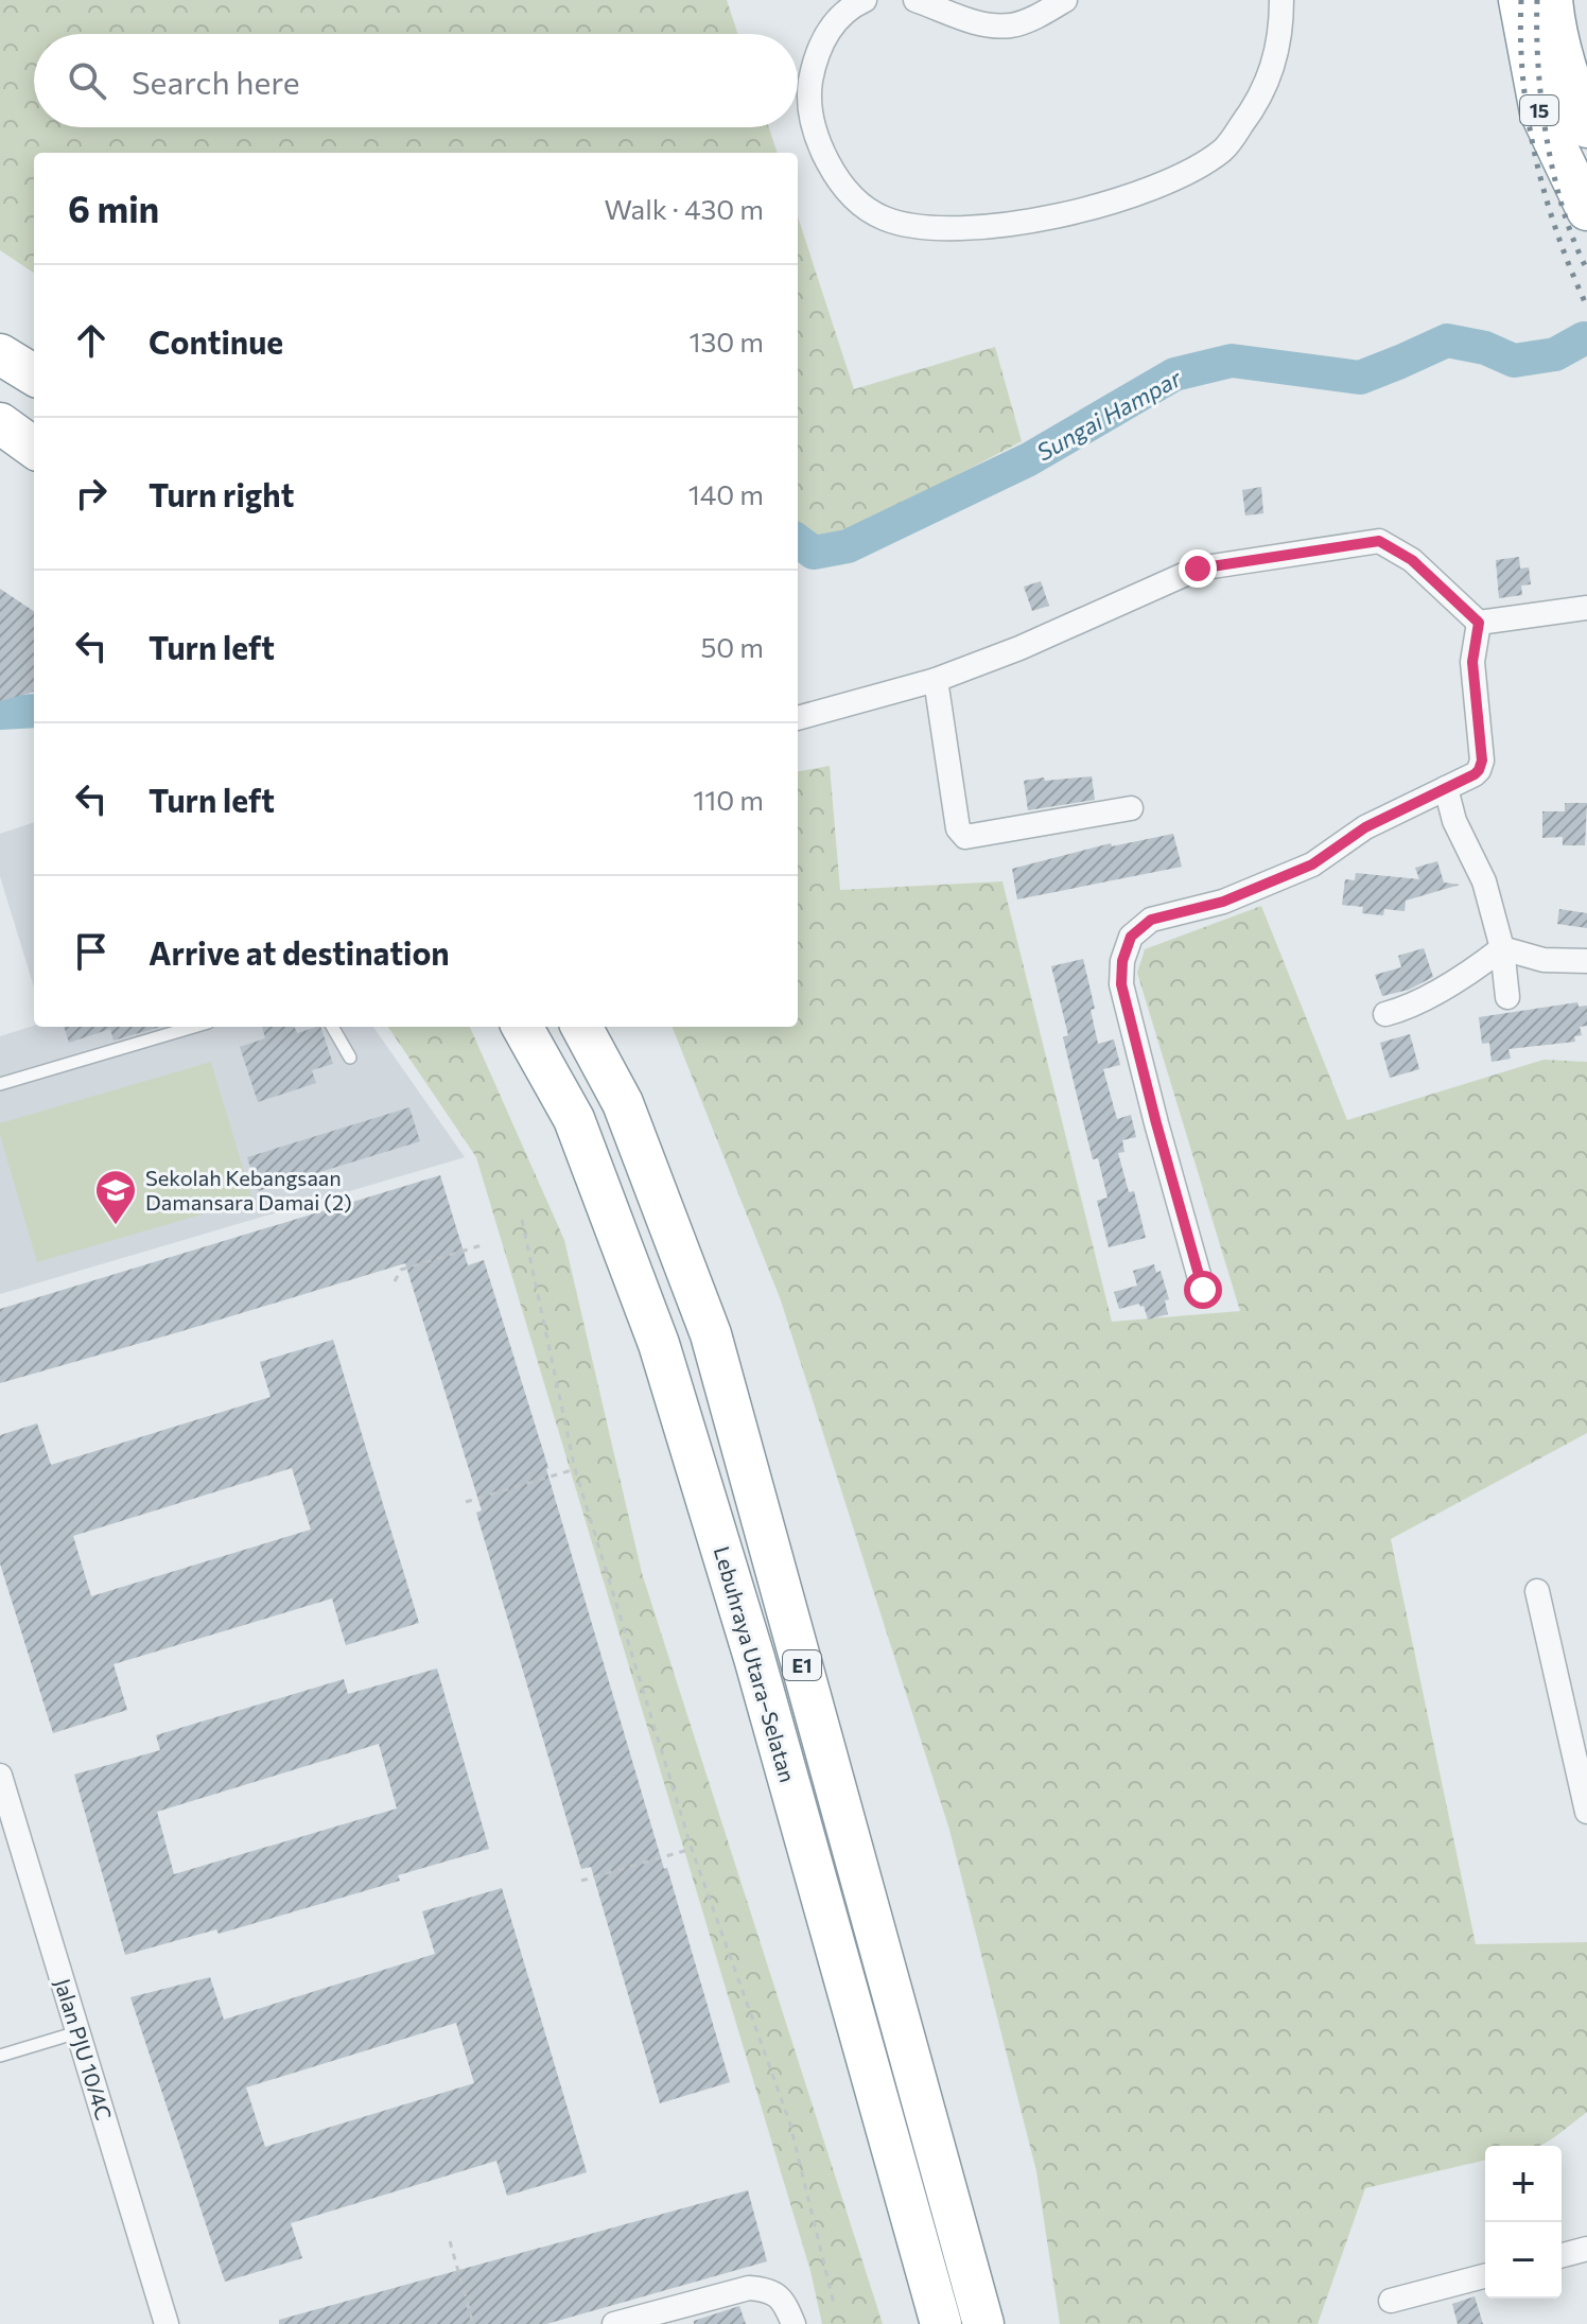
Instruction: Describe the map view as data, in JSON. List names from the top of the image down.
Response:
{
  "streets": {
    "highway": ["15", "Lebuhraya Utara–Selatan", "E1"],
    "street": ["Jalan PJU 10/4C"]
  },
  "water": ["Sungai Hampar"],
  "places": {
    "school or university": ["Sekolah Kebangsaan Damansara Damai (2)"]
  },
  "page": {
    "search": "Search here",
    "heading": ["6 min", "Walk · 430 m"],
    "list": [
      ["Continue", "130 m"],
      ["Turn right", "140 m"],
      ["Turn left", "50 m"],
      ["Turn left", "110 m"],
      "Arrive at destination"
    ],
    "map_buttons": ["+", "−"]
  }
}
